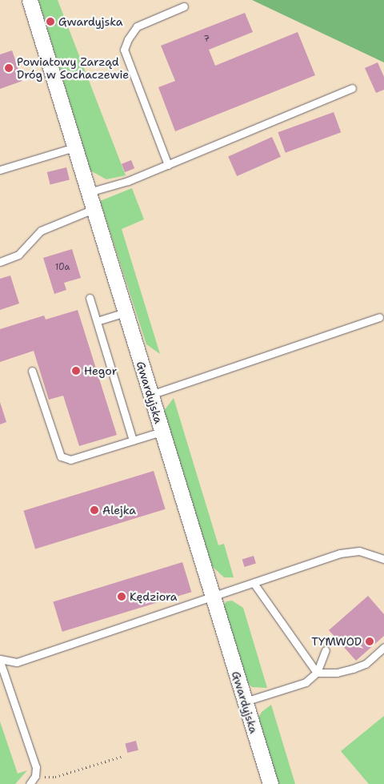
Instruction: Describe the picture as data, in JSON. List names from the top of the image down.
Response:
{
  "streets": {
    "street": ["Gwardyjska"]
  },
  "places": [
    "Gwardyjska",
    "Powiatowy Zarząd Dróg w Sochaczewie",
    "Hegor",
    "Alejka",
    "Kędziora",
    "TYMWOD"
  ],
  "house_numbers": ["7", "10a"]
}
